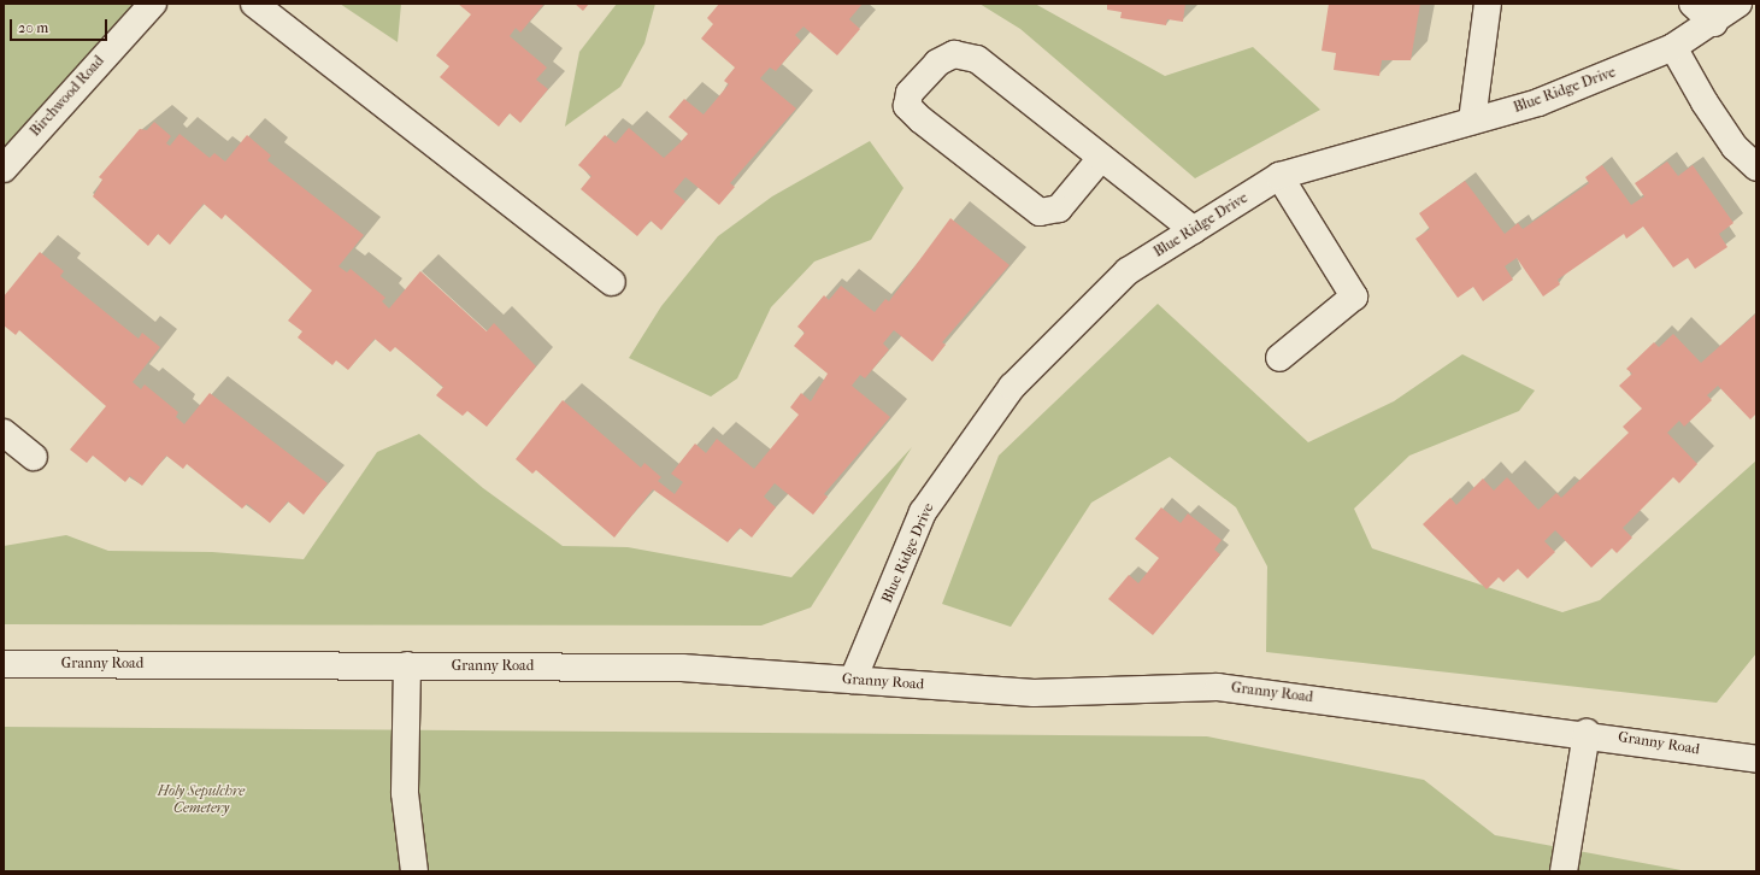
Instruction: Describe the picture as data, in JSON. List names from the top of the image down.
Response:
{
  "streets": {
    "street": ["Blue Ridge Drive", "Birchwood Road", "Granny Road"]
  },
  "crossings": [
    ["Blue Ridge Drive", "Granny Road"]
  ],
  "parks": ["Holy Sepulchre Cemetery"],
  "scale_bar": "20 m"
}
